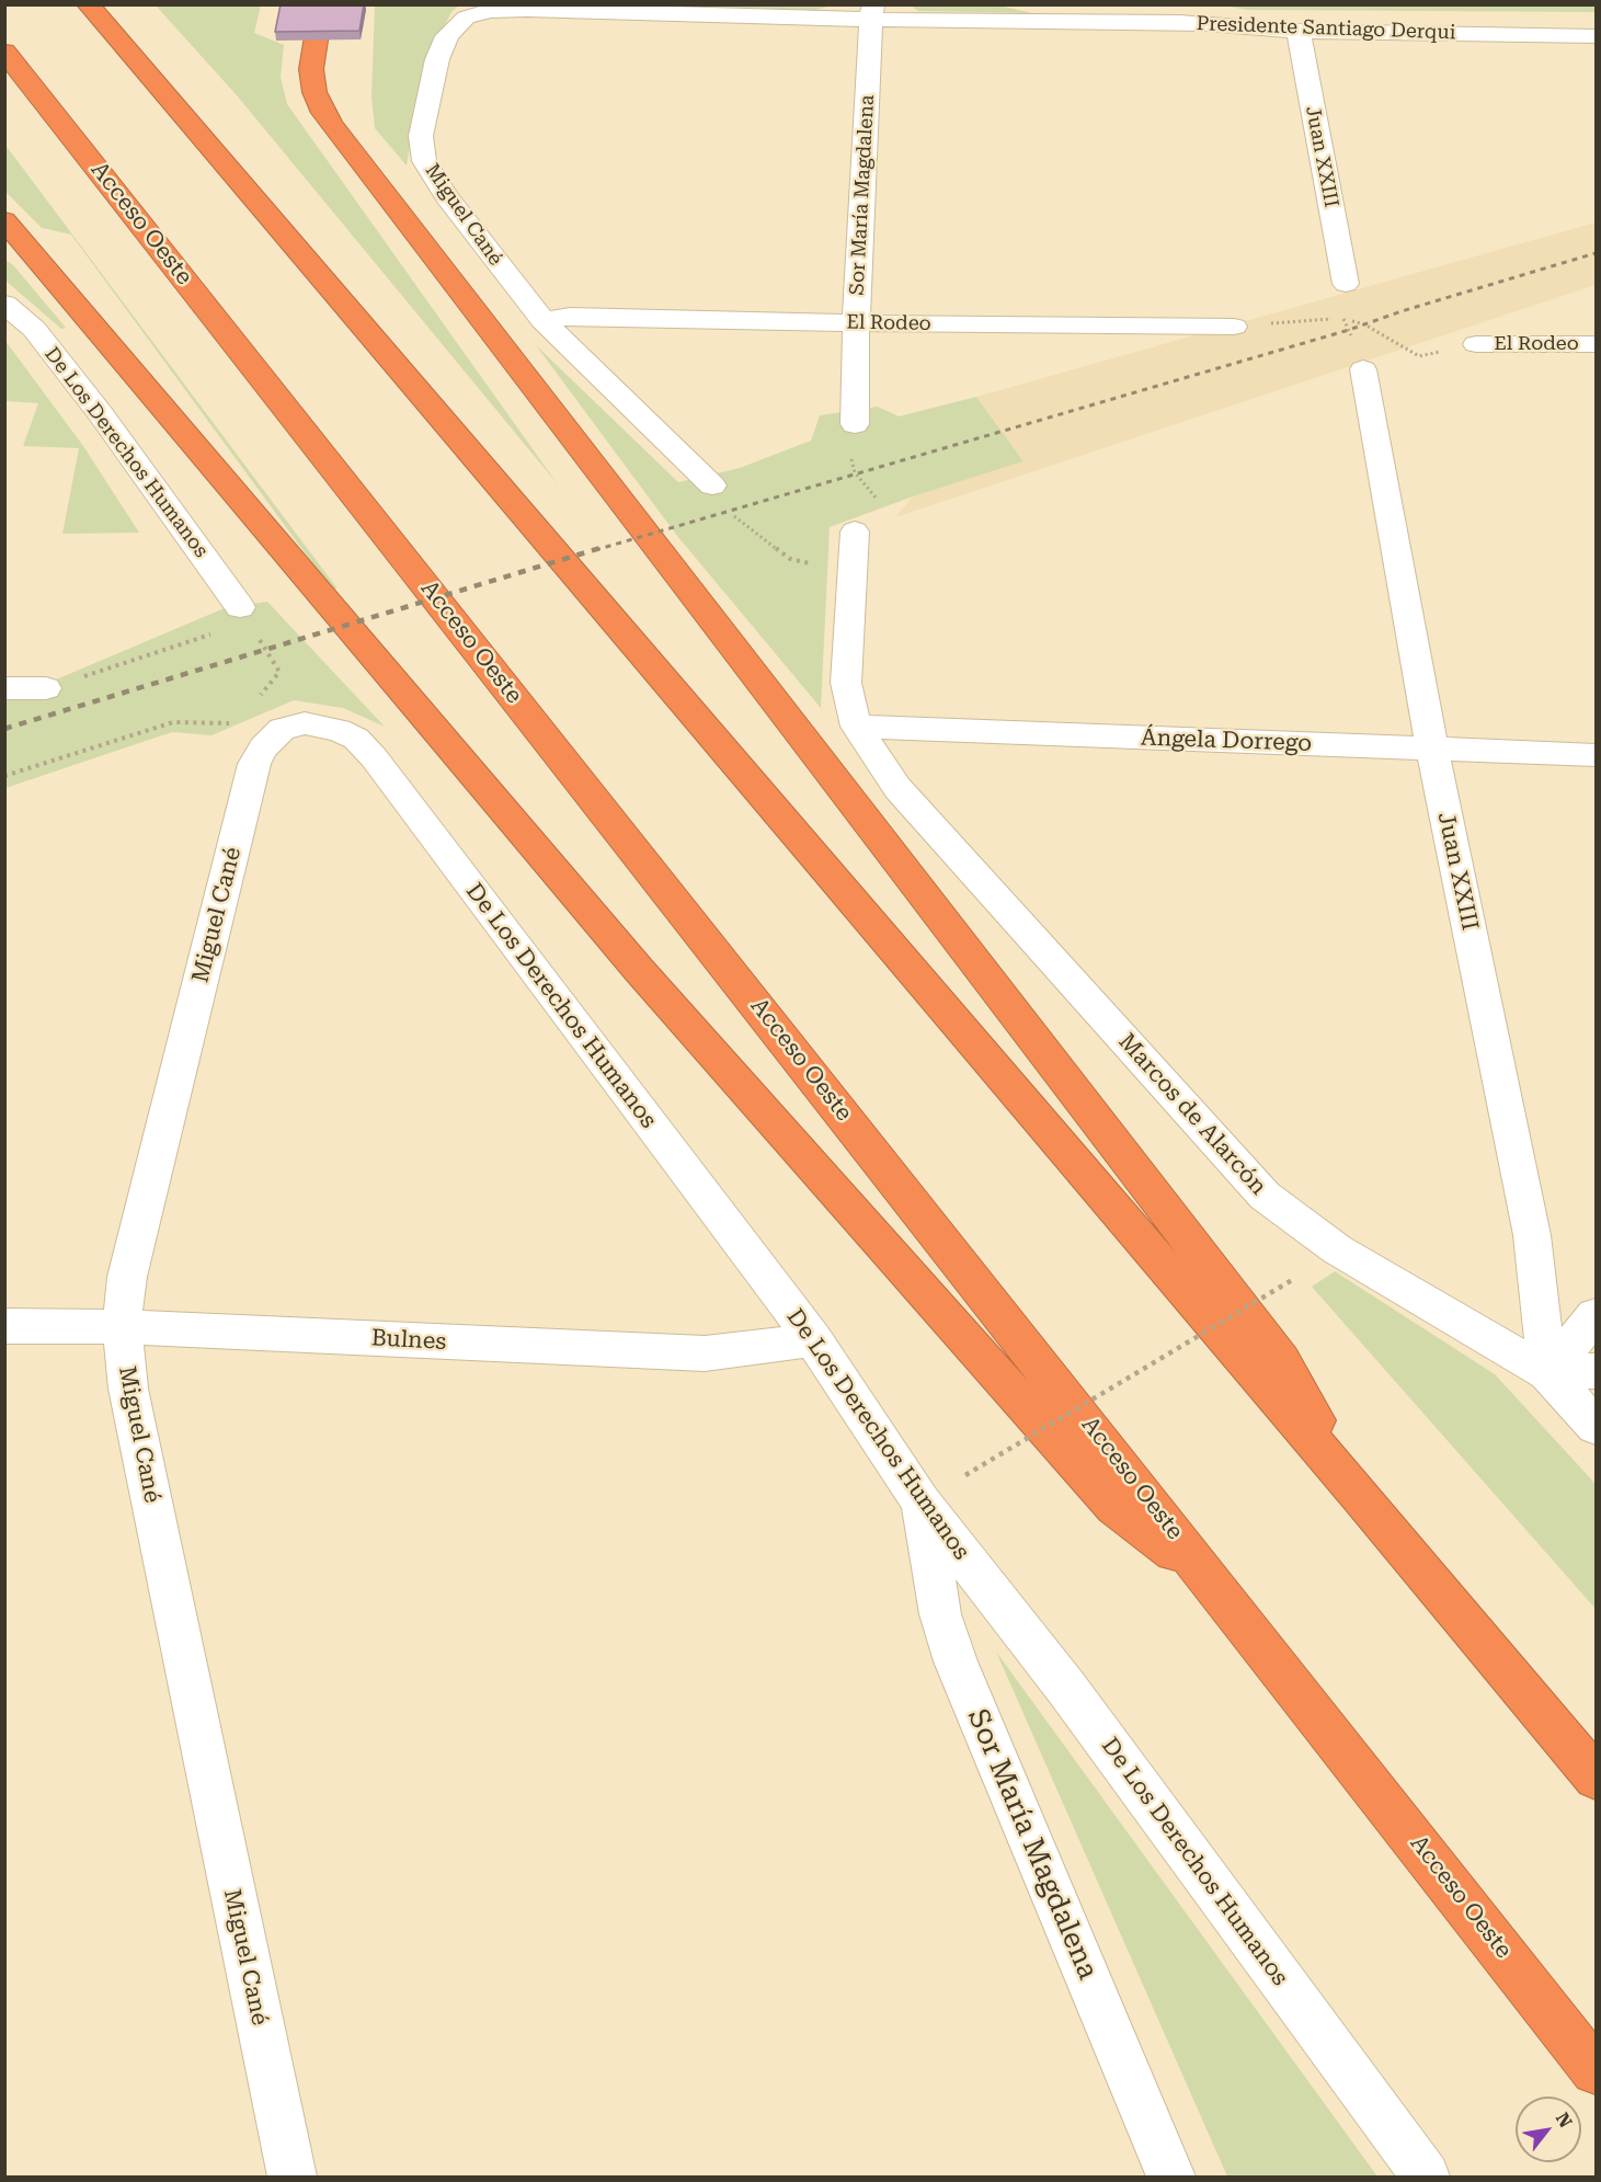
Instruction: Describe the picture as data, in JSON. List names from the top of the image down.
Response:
{
  "streets": {
    "highway": ["Acceso Oeste"],
    "street": [
      "Presidente Santiago Derqui",
      "Juan XXIII",
      "Sor María Magdalena",
      "Miguel Cané",
      "El Rodeo",
      "De Los Derechos Humanos",
      "Ángela Dorrego",
      "Marcos de Alarcón",
      "Bulnes"
    ]
  },
  "crossings": [
    ["Presidente Santiago Derqui", "Juan XXIII"],
    ["Presidente Santiago Derqui", "Miguel Cané"],
    ["Juan XXIII", "Ángela Dorrego"],
    ["Juan XXIII", "Marcos de Alarcón"],
    ["Sor María Magdalena", "Miguel Cané"],
    ["Sor María Magdalena", "El Rodeo"],
    ["Sor María Magdalena", "De Los Derechos Humanos"],
    ["Miguel Cané", "El Rodeo"],
    ["Miguel Cané", "De Los Derechos Humanos"],
    ["Miguel Cané", "Bulnes"],
    ["De Los Derechos Humanos", "Bulnes"],
    ["Ángela Dorrego", "Marcos de Alarcón"]
  ],
  "north": "top right"
}
